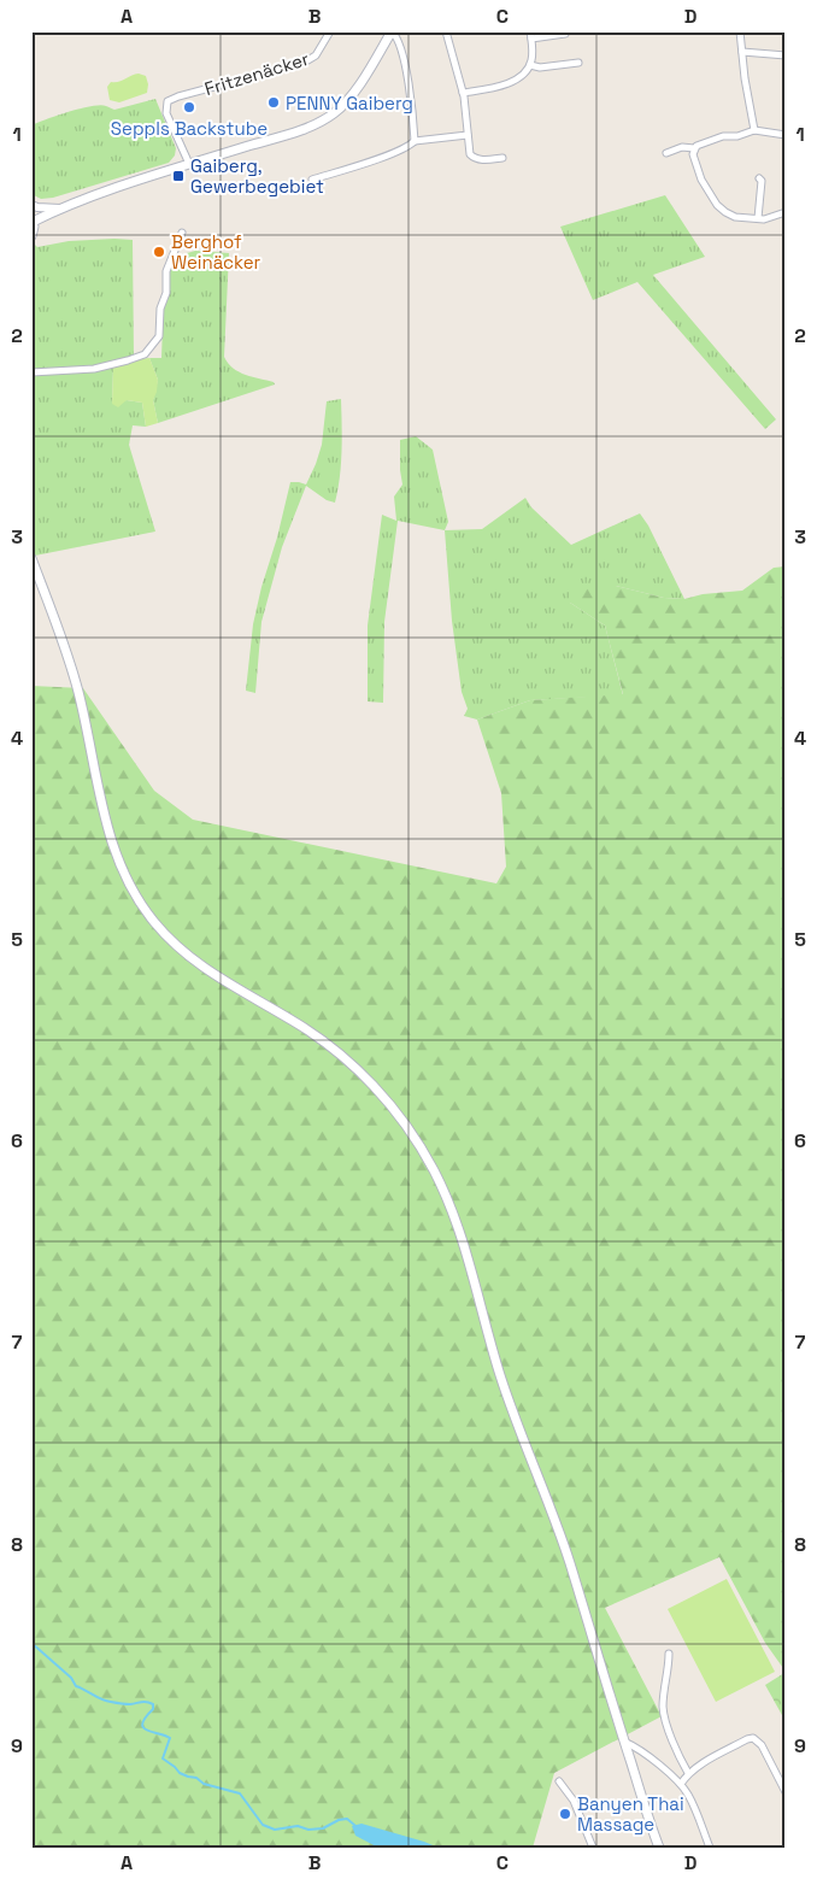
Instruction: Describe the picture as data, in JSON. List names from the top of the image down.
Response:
{
  "streets": {
    "street": ["Fritzenäcker"]
  },
  "places": {
    "other": [
      "PENNY Gaiberg",
      "Seppls Backstube",
      "Berghof Weinäcker",
      "Banyen Thai Massage"
    ],
    "transit": ["Gaiberg, Gewerbegebiet"]
  },
  "grid": {
    "columns": [
      "A",
      "B",
      "C",
      "D"
    ],
    "rows": [
      "1",
      "2",
      "3",
      "4",
      "5",
      "6",
      "7",
      "8",
      "9"
    ]
  }
}
